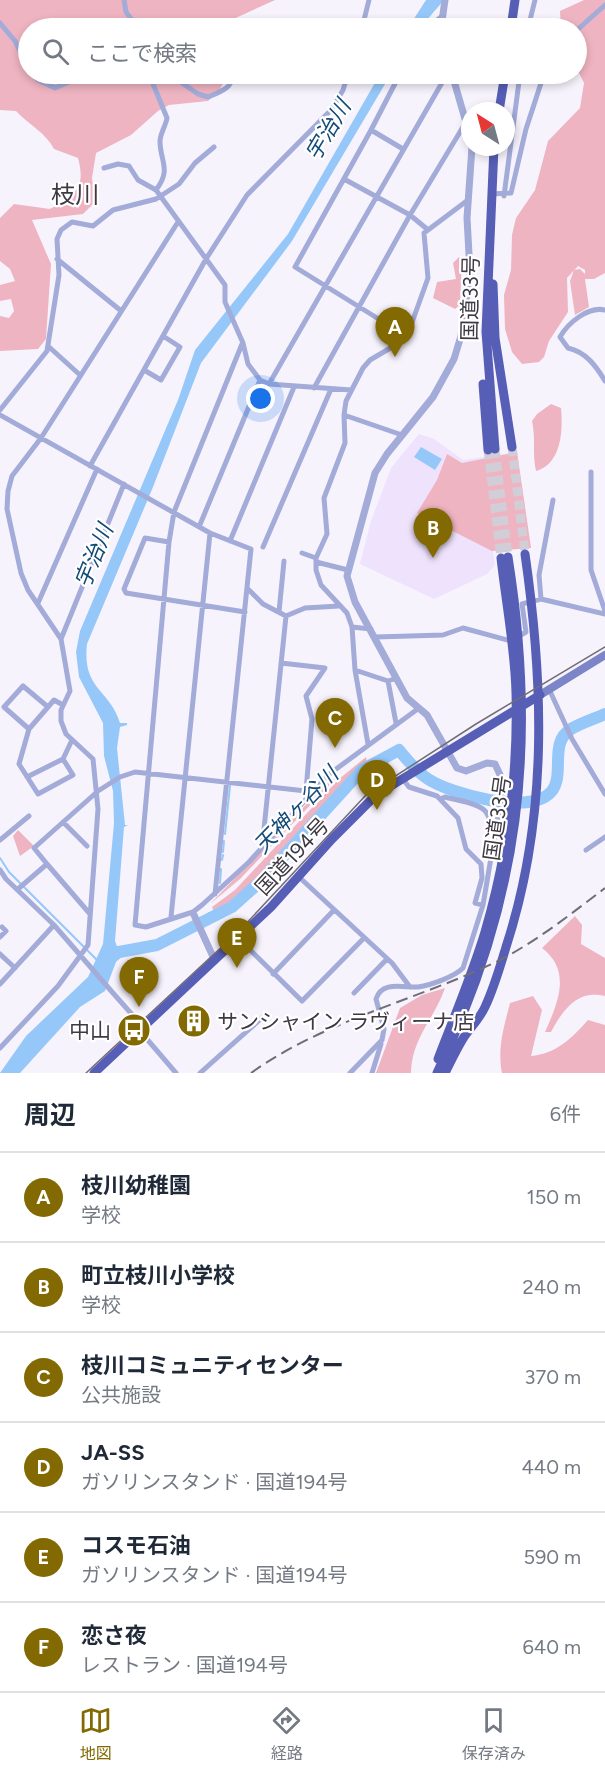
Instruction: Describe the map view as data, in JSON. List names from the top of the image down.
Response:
{
  "streets": {
    "highway": ["国道33号", "国道194号"]
  },
  "districts": ["枝川"],
  "water": ["宇治川", "天神ヶ谷川"],
  "places": {
    "building": ["サンシャイン ラヴィーナ店"],
    "bus stop": ["中山"]
  },
  "north": "top left",
  "page": {
    "search": "ここで検索",
    "pins": [
      "A",
      "B",
      "C",
      "D",
      "E",
      "F"
    ],
    "heading": ["周辺", "6件"],
    "list": [
      {
        "mark": "A",
        "name": "枝川幼稚園",
        "note": "学校",
        "value": "150 m"
      },
      {
        "mark": "B",
        "name": "町立枝川小学校",
        "note": "学校",
        "value": "240 m"
      },
      {
        "mark": "C",
        "name": "枝川コミュニティセンター",
        "note": "公共施設",
        "value": "370 m"
      },
      {
        "mark": "D",
        "name": "JA-SS",
        "note": "ガソリンスタンド · 国道194号",
        "value": "440 m"
      },
      {
        "mark": "E",
        "name": "コスモ石油",
        "note": "ガソリンスタンド · 国道194号",
        "value": "590 m"
      },
      {
        "mark": "F",
        "name": "恋さ夜",
        "note": "レストラン · 国道194号",
        "value": "640 m"
      }
    ],
    "nav": ["地図", "経路", "保存済み"]
  }
}
